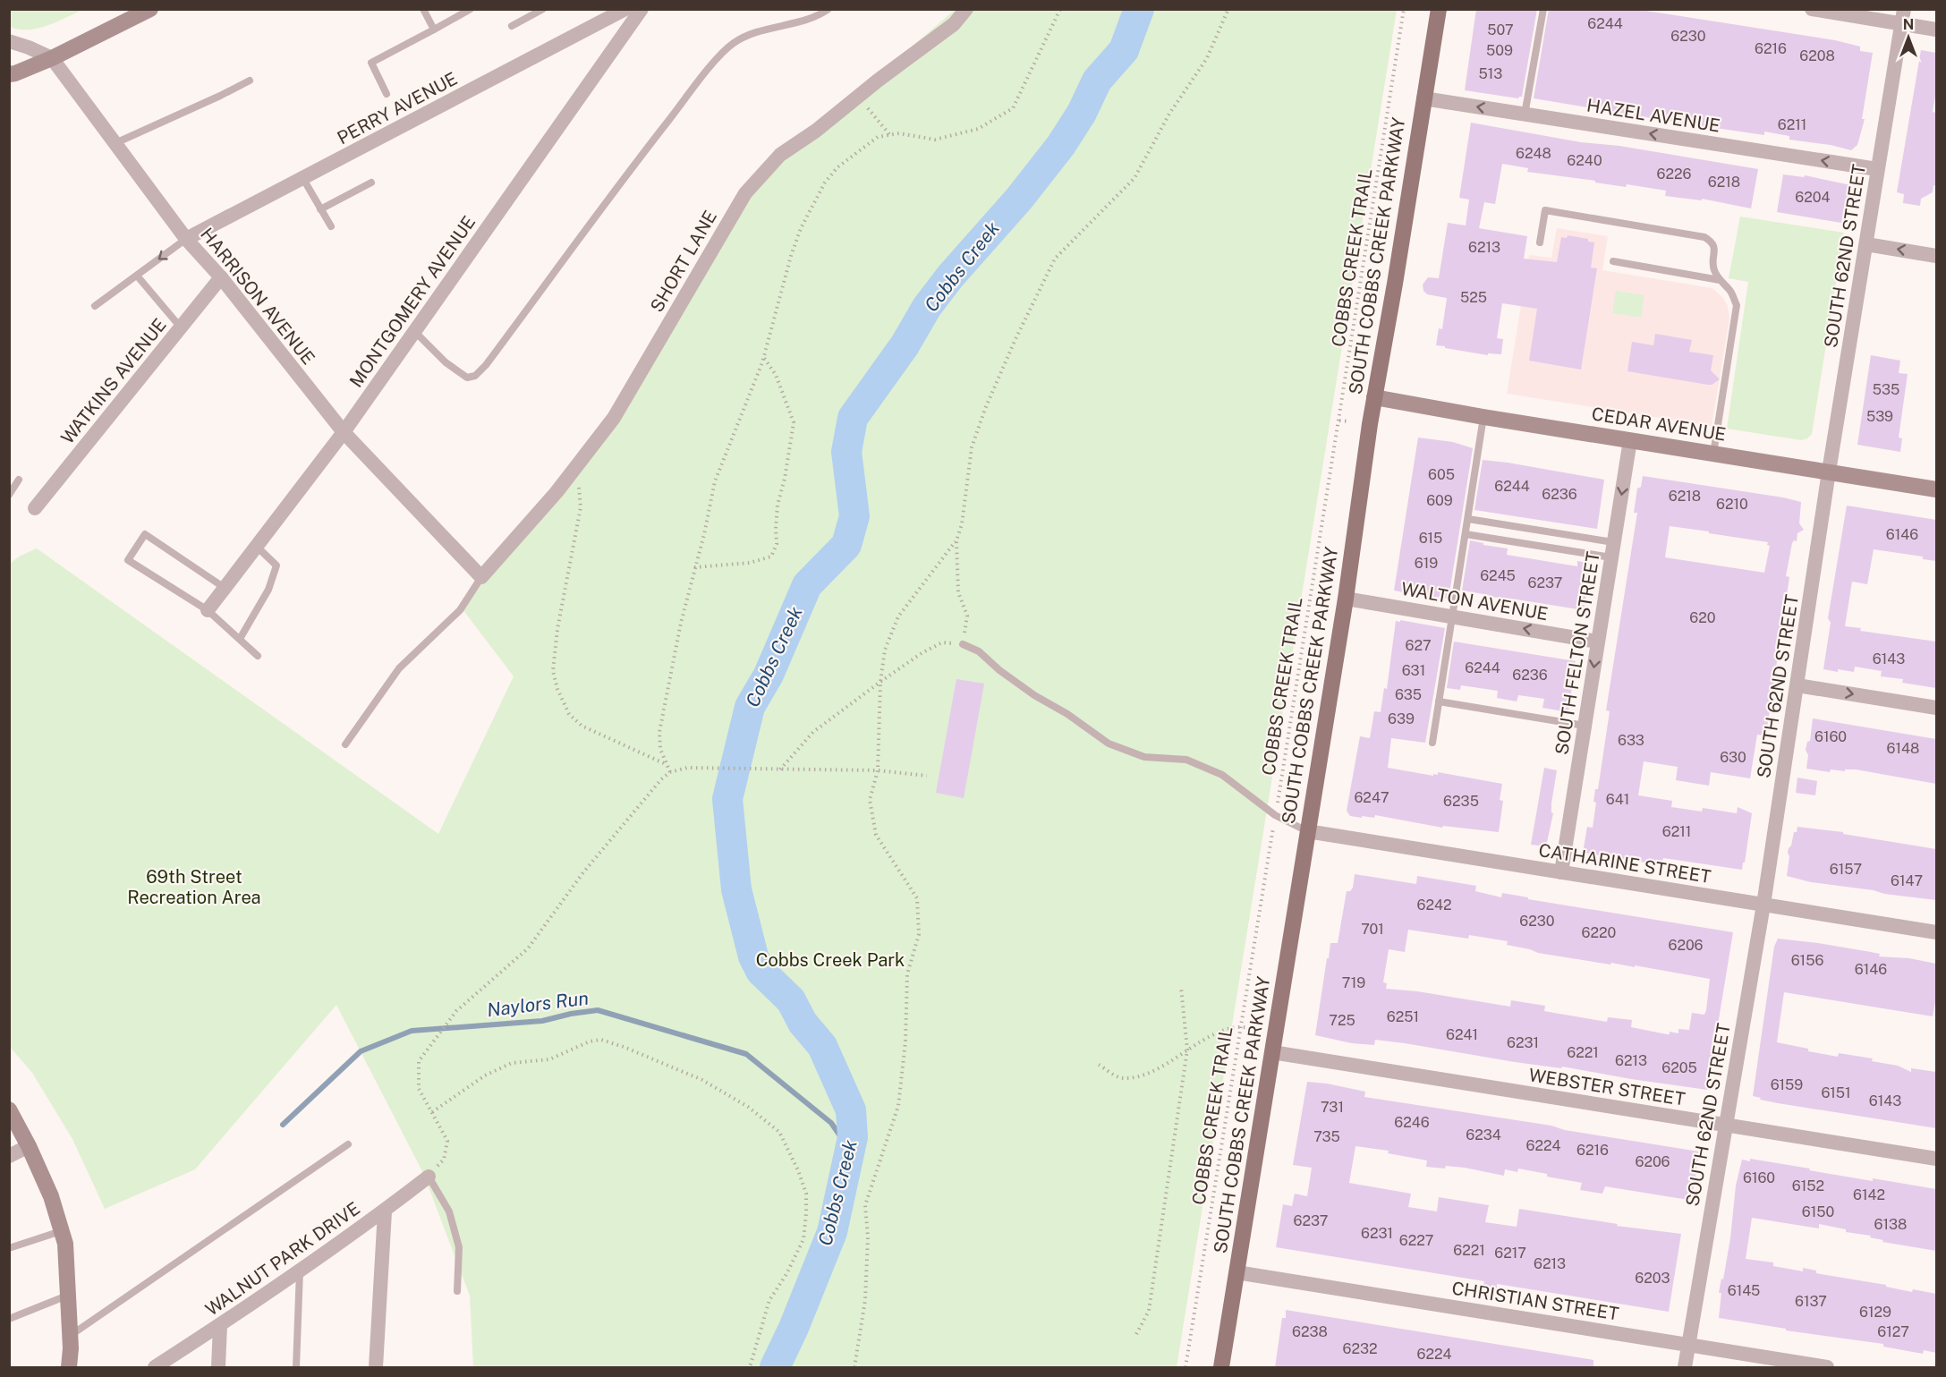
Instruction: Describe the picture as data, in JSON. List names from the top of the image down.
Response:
{
  "streets": {
    "main road": ["SOUTH COBBS CREEK PARKWAY"],
    "street": [
      "PERRY AVENUE",
      "HAZEL AVENUE",
      "SOUTH 62ND STREET",
      "SHORT LANE",
      "HARRISON AVENUE",
      "MONTGOMERY AVENUE",
      "WATKINS AVENUE",
      "CEDAR AVENUE",
      "WALTON AVENUE",
      "SOUTH FELTON STREET",
      "CATHARINE STREET",
      "WEBSTER STREET",
      "WALNUT PARK DRIVE",
      "CHRISTIAN STREET"
    ],
    "path": ["COBBS CREEK TRAIL"]
  },
  "crossings": [
    ["PERRY AVENUE", "HARRISON AVENUE"],
    ["HAZEL AVENUE", "SOUTH COBBS CREEK PARKWAY"],
    ["HAZEL AVENUE", "SOUTH 62ND STREET"],
    ["SOUTH COBBS CREEK PARKWAY", "CEDAR AVENUE"],
    ["SOUTH COBBS CREEK PARKWAY", "WALTON AVENUE"],
    ["SOUTH COBBS CREEK PARKWAY", "CATHARINE STREET"],
    ["SOUTH COBBS CREEK PARKWAY", "WEBSTER STREET"],
    ["SOUTH COBBS CREEK PARKWAY", "CHRISTIAN STREET"],
    ["SOUTH 62ND STREET", "CEDAR AVENUE"],
    ["SOUTH 62ND STREET", "CATHARINE STREET"],
    ["SOUTH 62ND STREET", "WEBSTER STREET"],
    ["SOUTH 62ND STREET", "CHRISTIAN STREET"],
    ["SHORT LANE", "HARRISON AVENUE"],
    ["HARRISON AVENUE", "MONTGOMERY AVENUE"],
    ["HARRISON AVENUE", "WATKINS AVENUE"],
    ["CEDAR AVENUE", "SOUTH FELTON STREET"],
    ["WALTON AVENUE", "SOUTH FELTON STREET"],
    ["SOUTH FELTON STREET", "CATHARINE STREET"]
  ],
  "one_way": ["HAZEL AVENUE", "WALTON AVENUE", "SOUTH FELTON STREET"],
  "water": ["Cobbs Creek", "Naylors Run"],
  "parks": ["69th Street Recreation Area", "Cobbs Creek Park"],
  "house_numbers": [
    "6244",
    "507",
    "6230",
    "6216",
    "509",
    "6208",
    "513",
    "6211",
    "6248",
    "6240",
    "6226",
    "6218",
    "6204",
    "6213",
    "525",
    "535",
    "539",
    "605",
    "6244",
    "6236",
    "6218",
    "609",
    "6210",
    "6146",
    "615",
    "619",
    "6245",
    "6237",
    "620",
    "627",
    "6143",
    "6244",
    "631",
    "6236",
    "635",
    "639",
    "6160",
    "633",
    "6148",
    "630",
    "6247",
    "641",
    "6235",
    "6211",
    "6157",
    "6147",
    "6242",
    "6230",
    "701",
    "6220",
    "6206",
    "6156",
    "6146",
    "719",
    "6251",
    "725",
    "6241",
    "6231",
    "6221",
    "6213",
    "6205",
    "6159",
    "6151",
    "6143",
    "731",
    "6246",
    "6234",
    "735",
    "6224",
    "6216",
    "6206",
    "6160",
    "6152",
    "6142",
    "6150",
    "6237",
    "6138",
    "6231",
    "6227",
    "6221",
    "6217",
    "6213",
    "6203",
    "6145",
    "6137",
    "6129",
    "6238",
    "6127",
    "6232",
    "6224"
  ],
  "north": "top"
}
